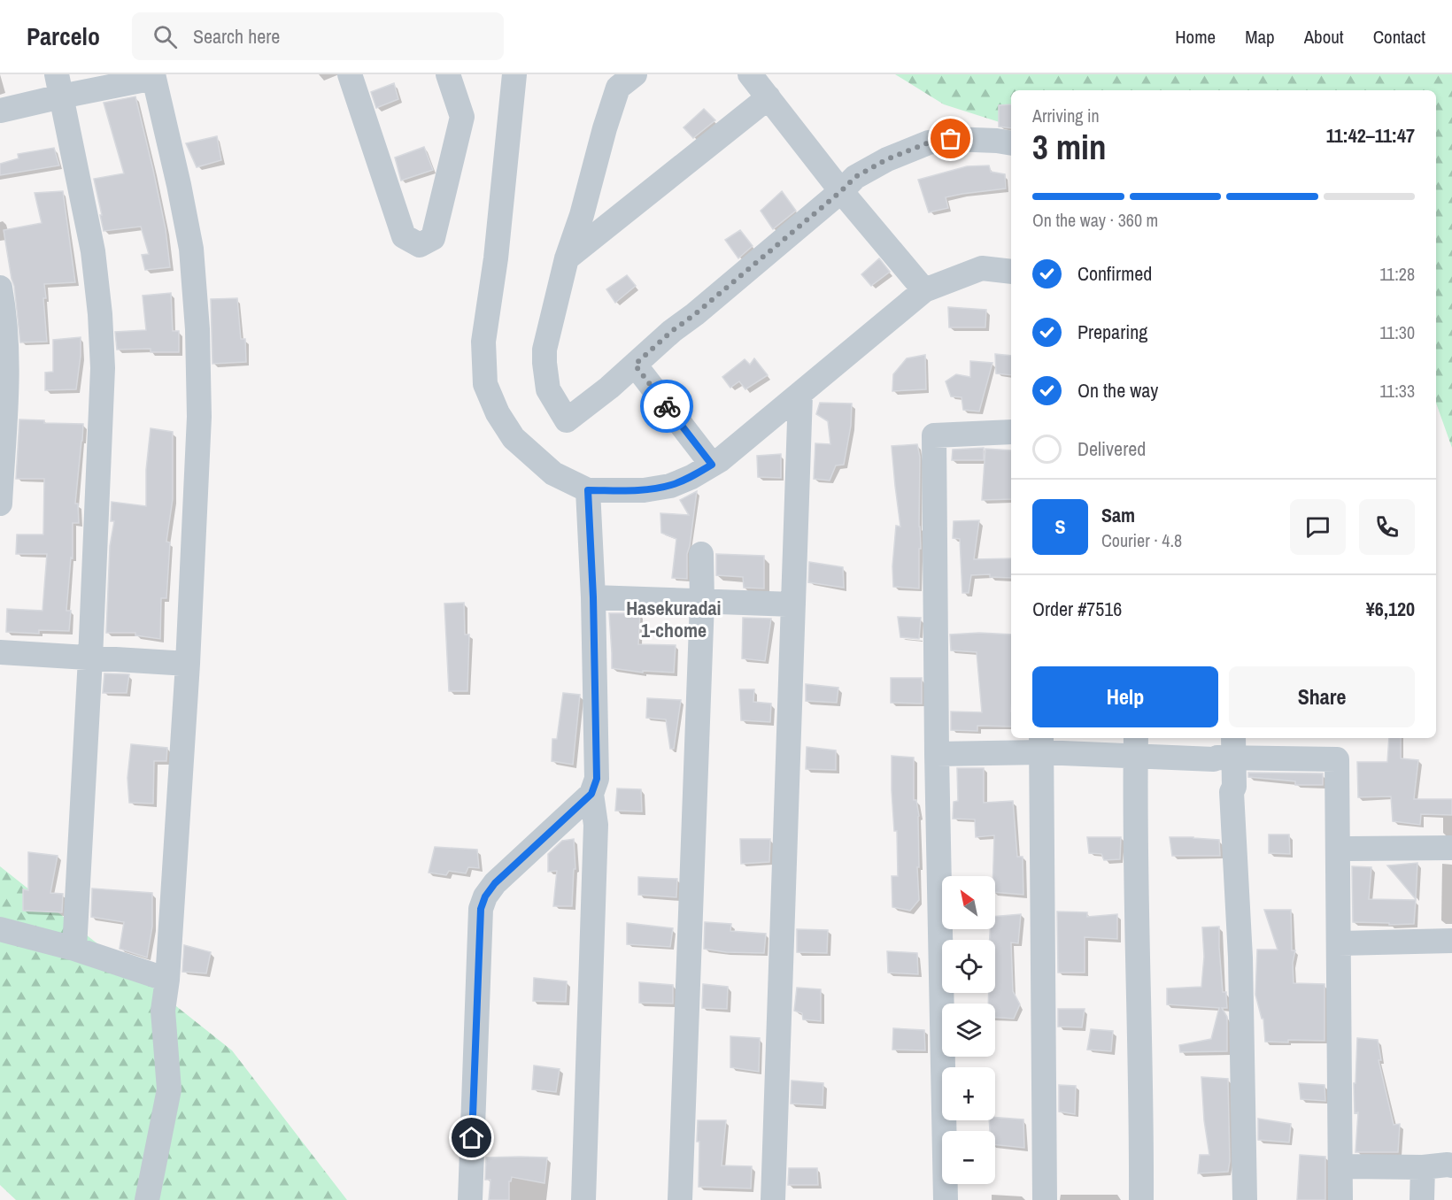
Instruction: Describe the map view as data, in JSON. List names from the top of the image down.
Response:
{
  "districts": ["Hasekuradai 1-chome"],
  "north": "top left",
  "page": {
    "header": "Parcelo",
    "search": "Search here",
    "nav": [
      "Home",
      "Map",
      "About",
      "Contact"
    ],
    "heading": ["3 min", "Arriving in", "11:42–11:47"],
    "panel": [
      "Sam",
      "Courier · 4.8",
      "Order #7516",
      "¥6,120"
    ],
    "bar": "On the way · 360 m",
    "list": [
      ["Confirmed", "11:28"],
      ["Preparing", "11:30"],
      ["On the way", "11:33"],
      "Delivered"
    ],
    "round": "S",
    "buttons": ["Help", "Share"],
    "map_buttons": ["+", "−"]
  }
}
